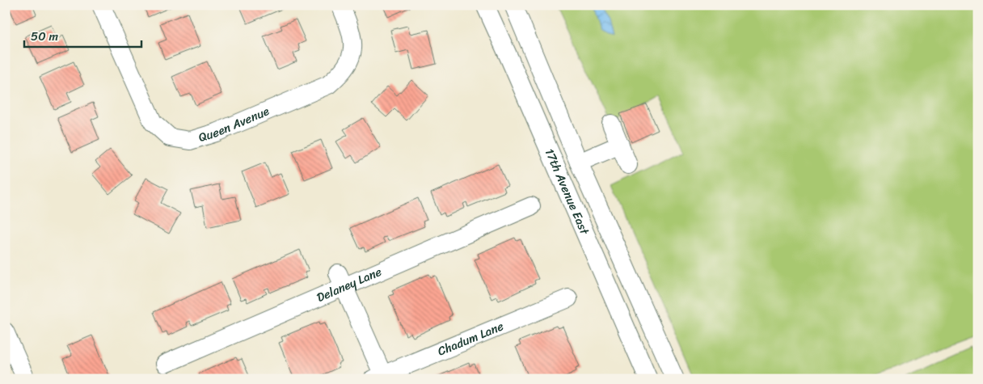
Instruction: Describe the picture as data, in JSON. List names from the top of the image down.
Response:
{
  "streets": {
    "street": [
      "Queen Avenue",
      "17th Avenue East",
      "Delaney Lane",
      "Chadum Lane"
    ]
  },
  "scale_bar": "50 m"
}
